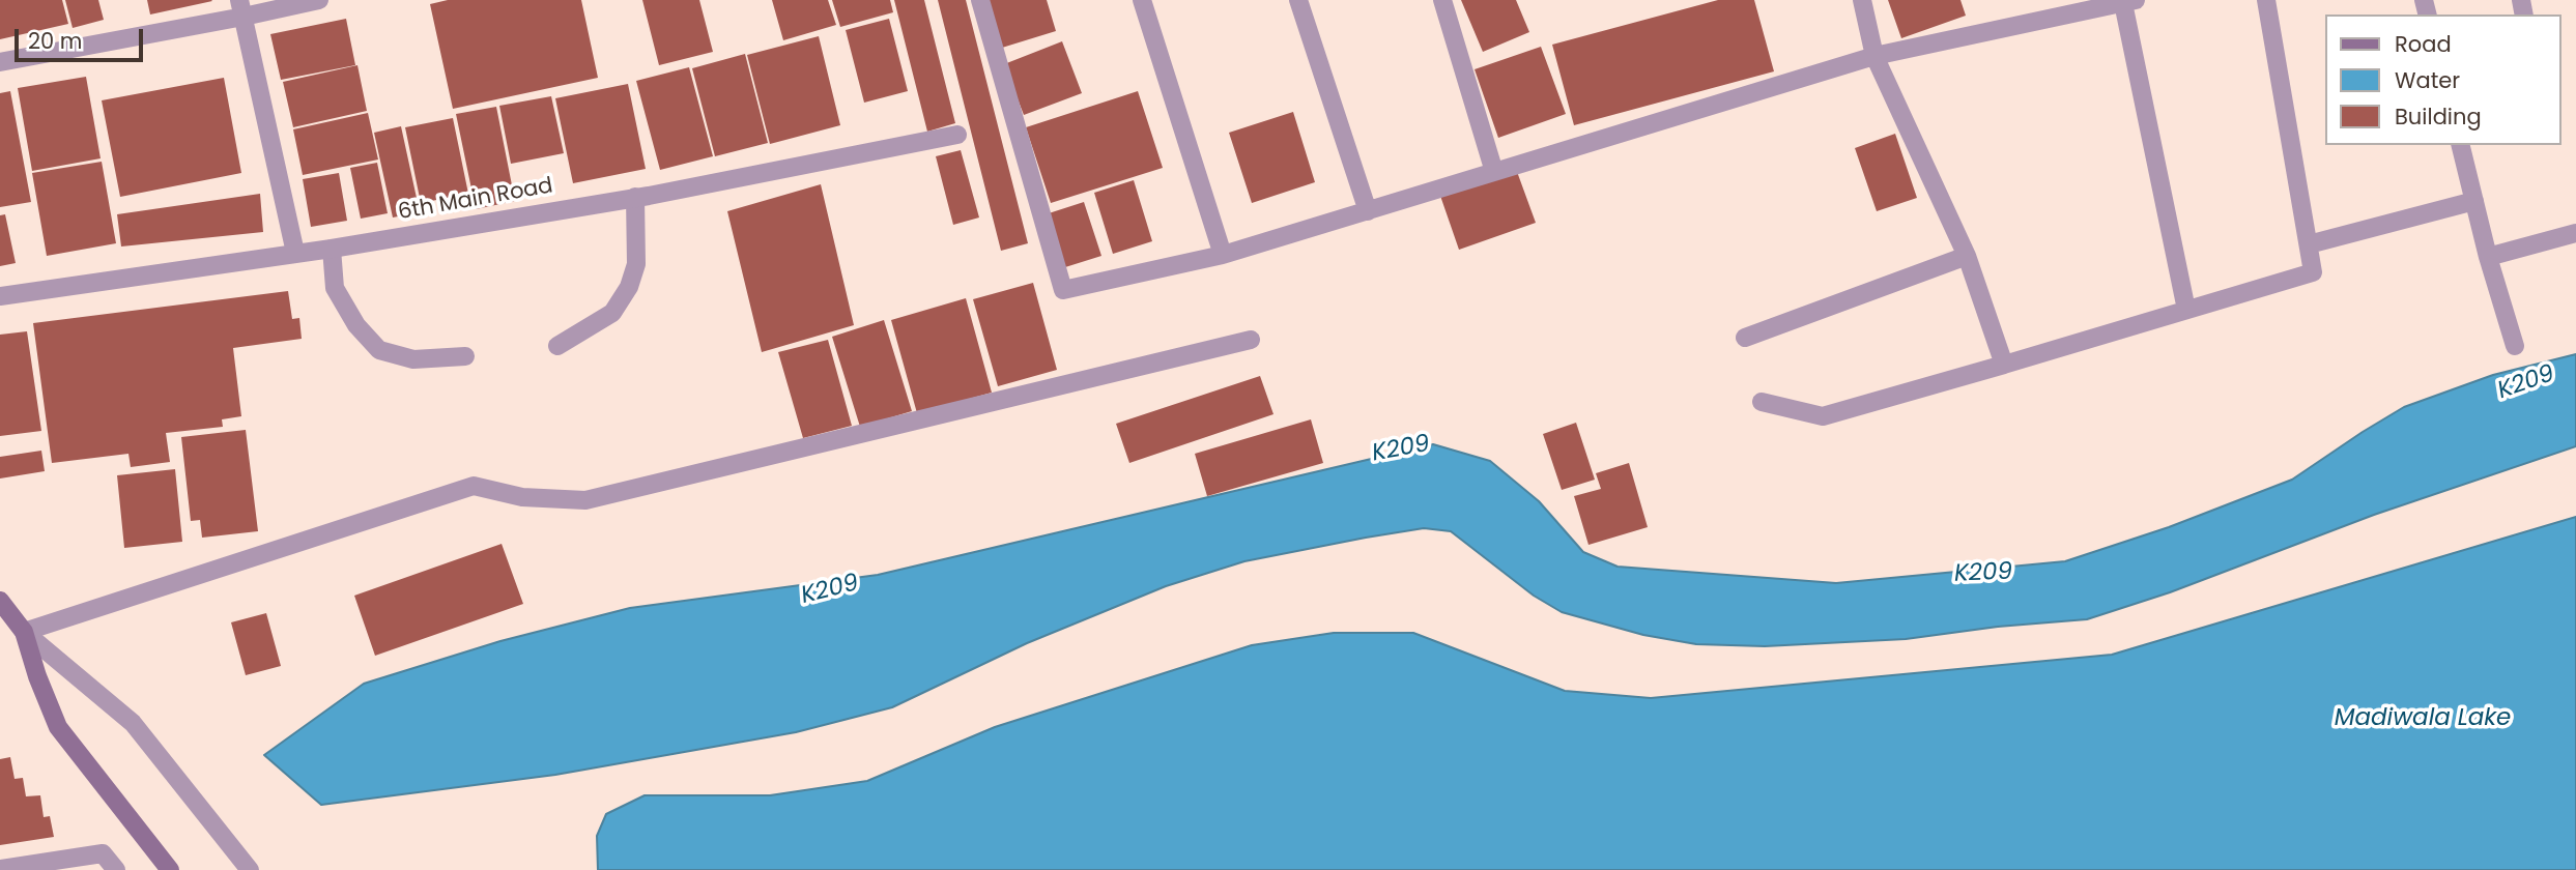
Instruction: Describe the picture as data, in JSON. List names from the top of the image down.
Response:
{
  "streets": {
    "street": ["6th Main Road"]
  },
  "water": ["K209", "Madiwala Lake"],
  "legend": ["Road", "Water", "Building"],
  "scale_bar": "20 m"
}
